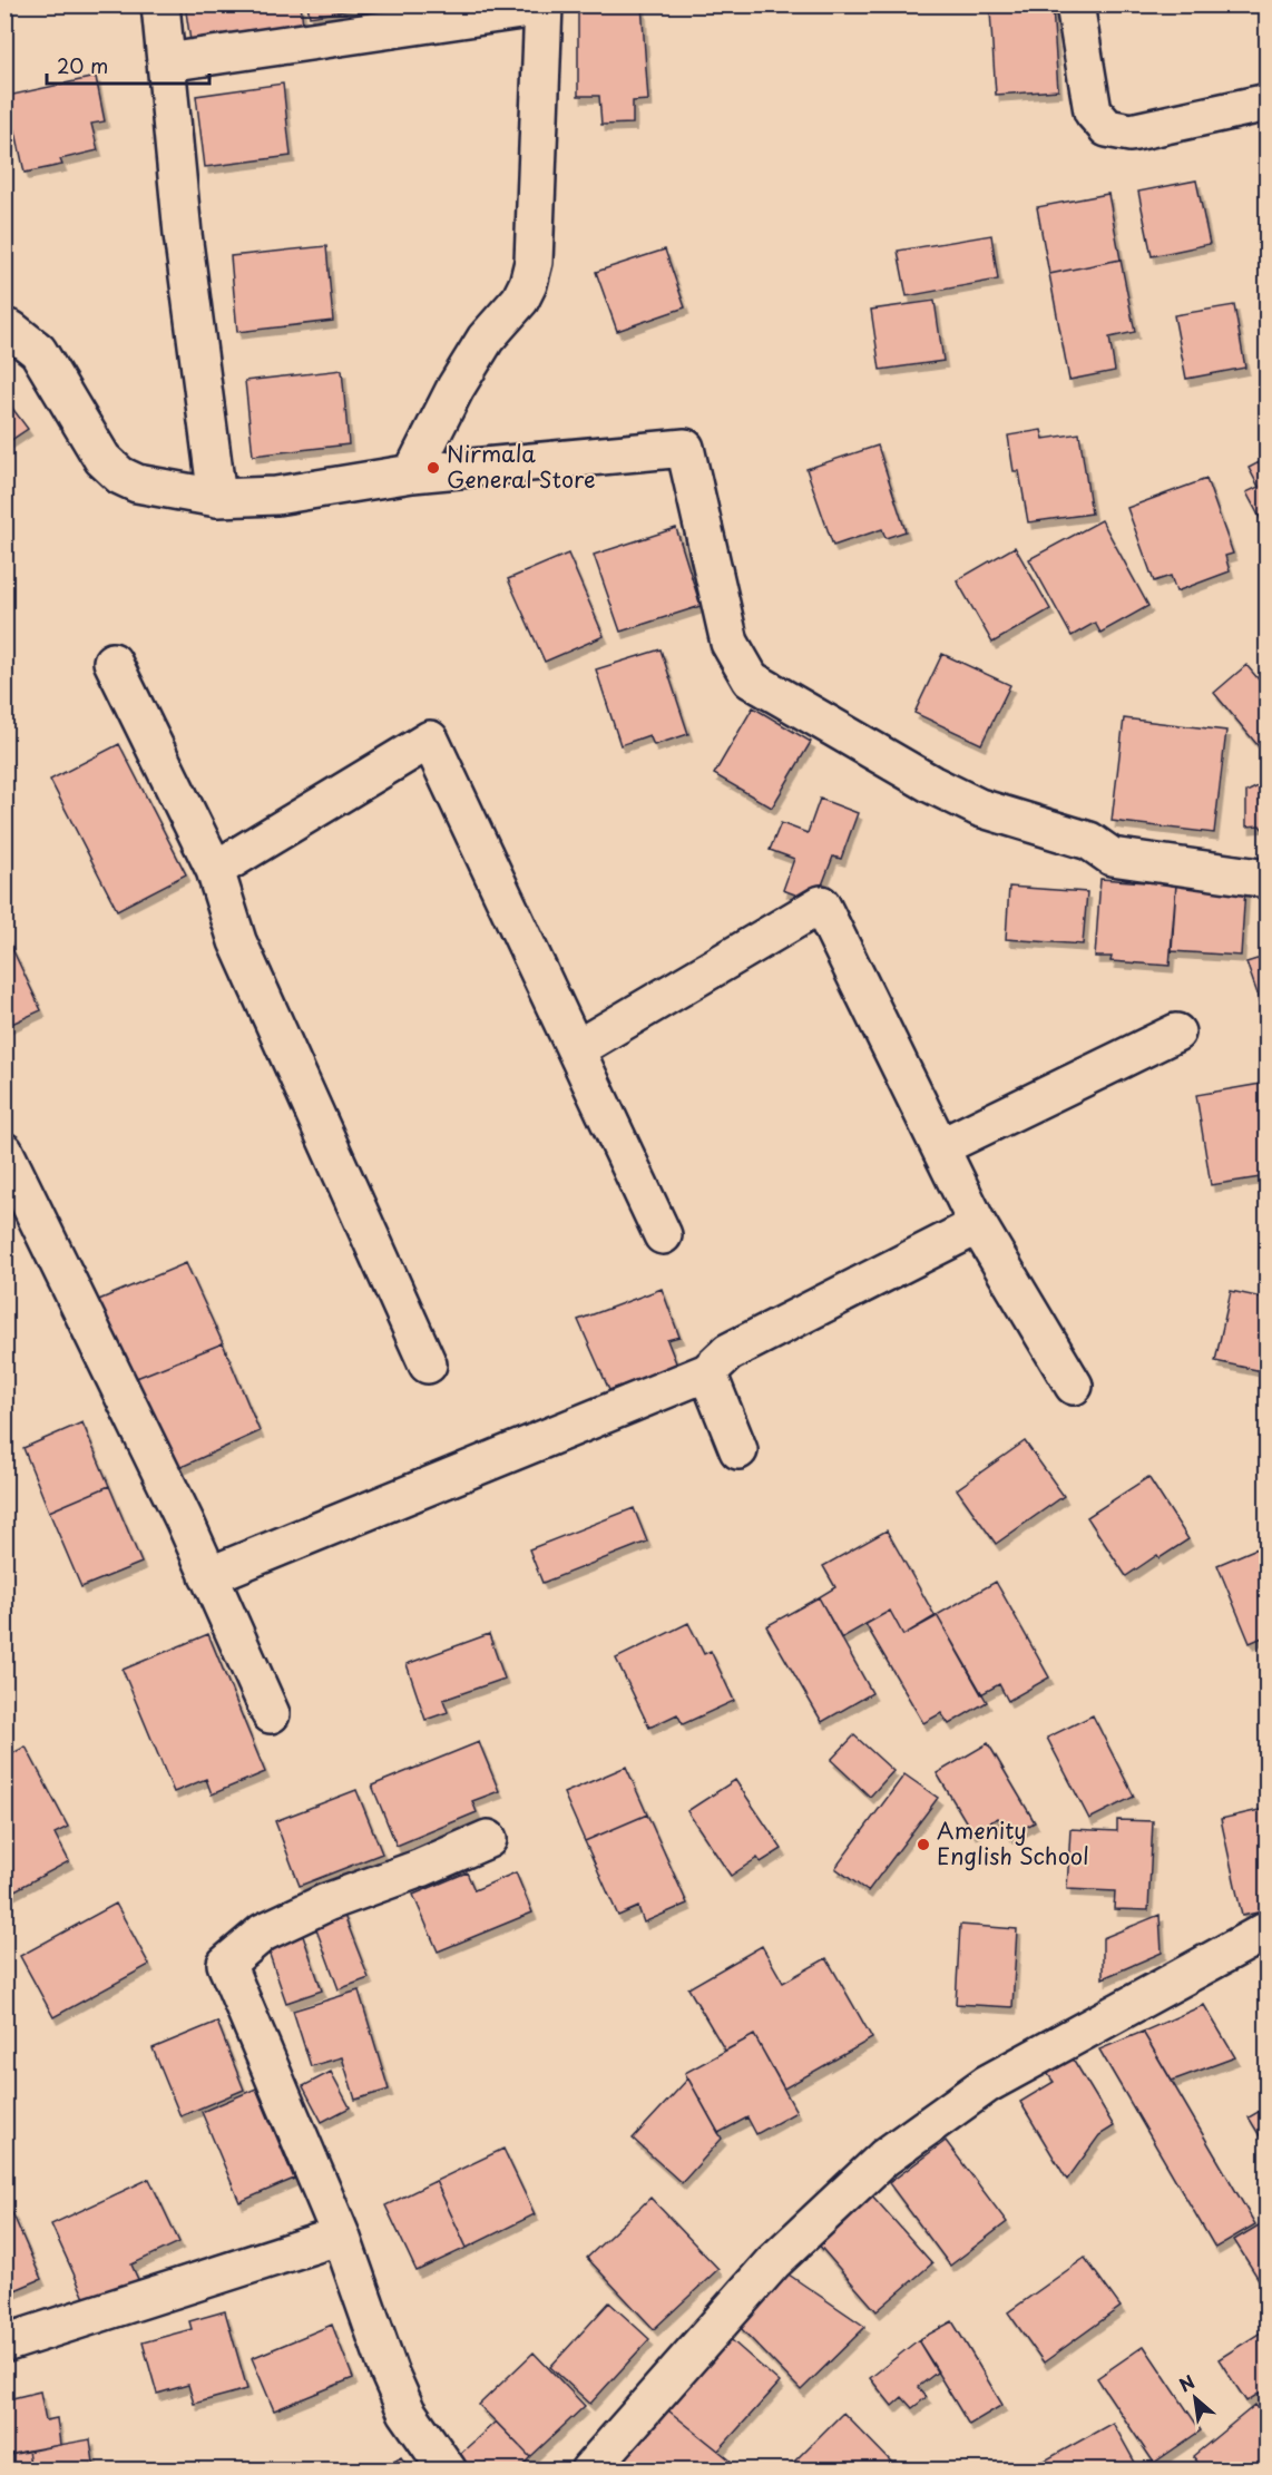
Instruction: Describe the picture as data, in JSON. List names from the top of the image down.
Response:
{
  "places": ["Nirmala General Store", "Amenity English School"],
  "scale_bar": "20 m",
  "north": "top left"
}
